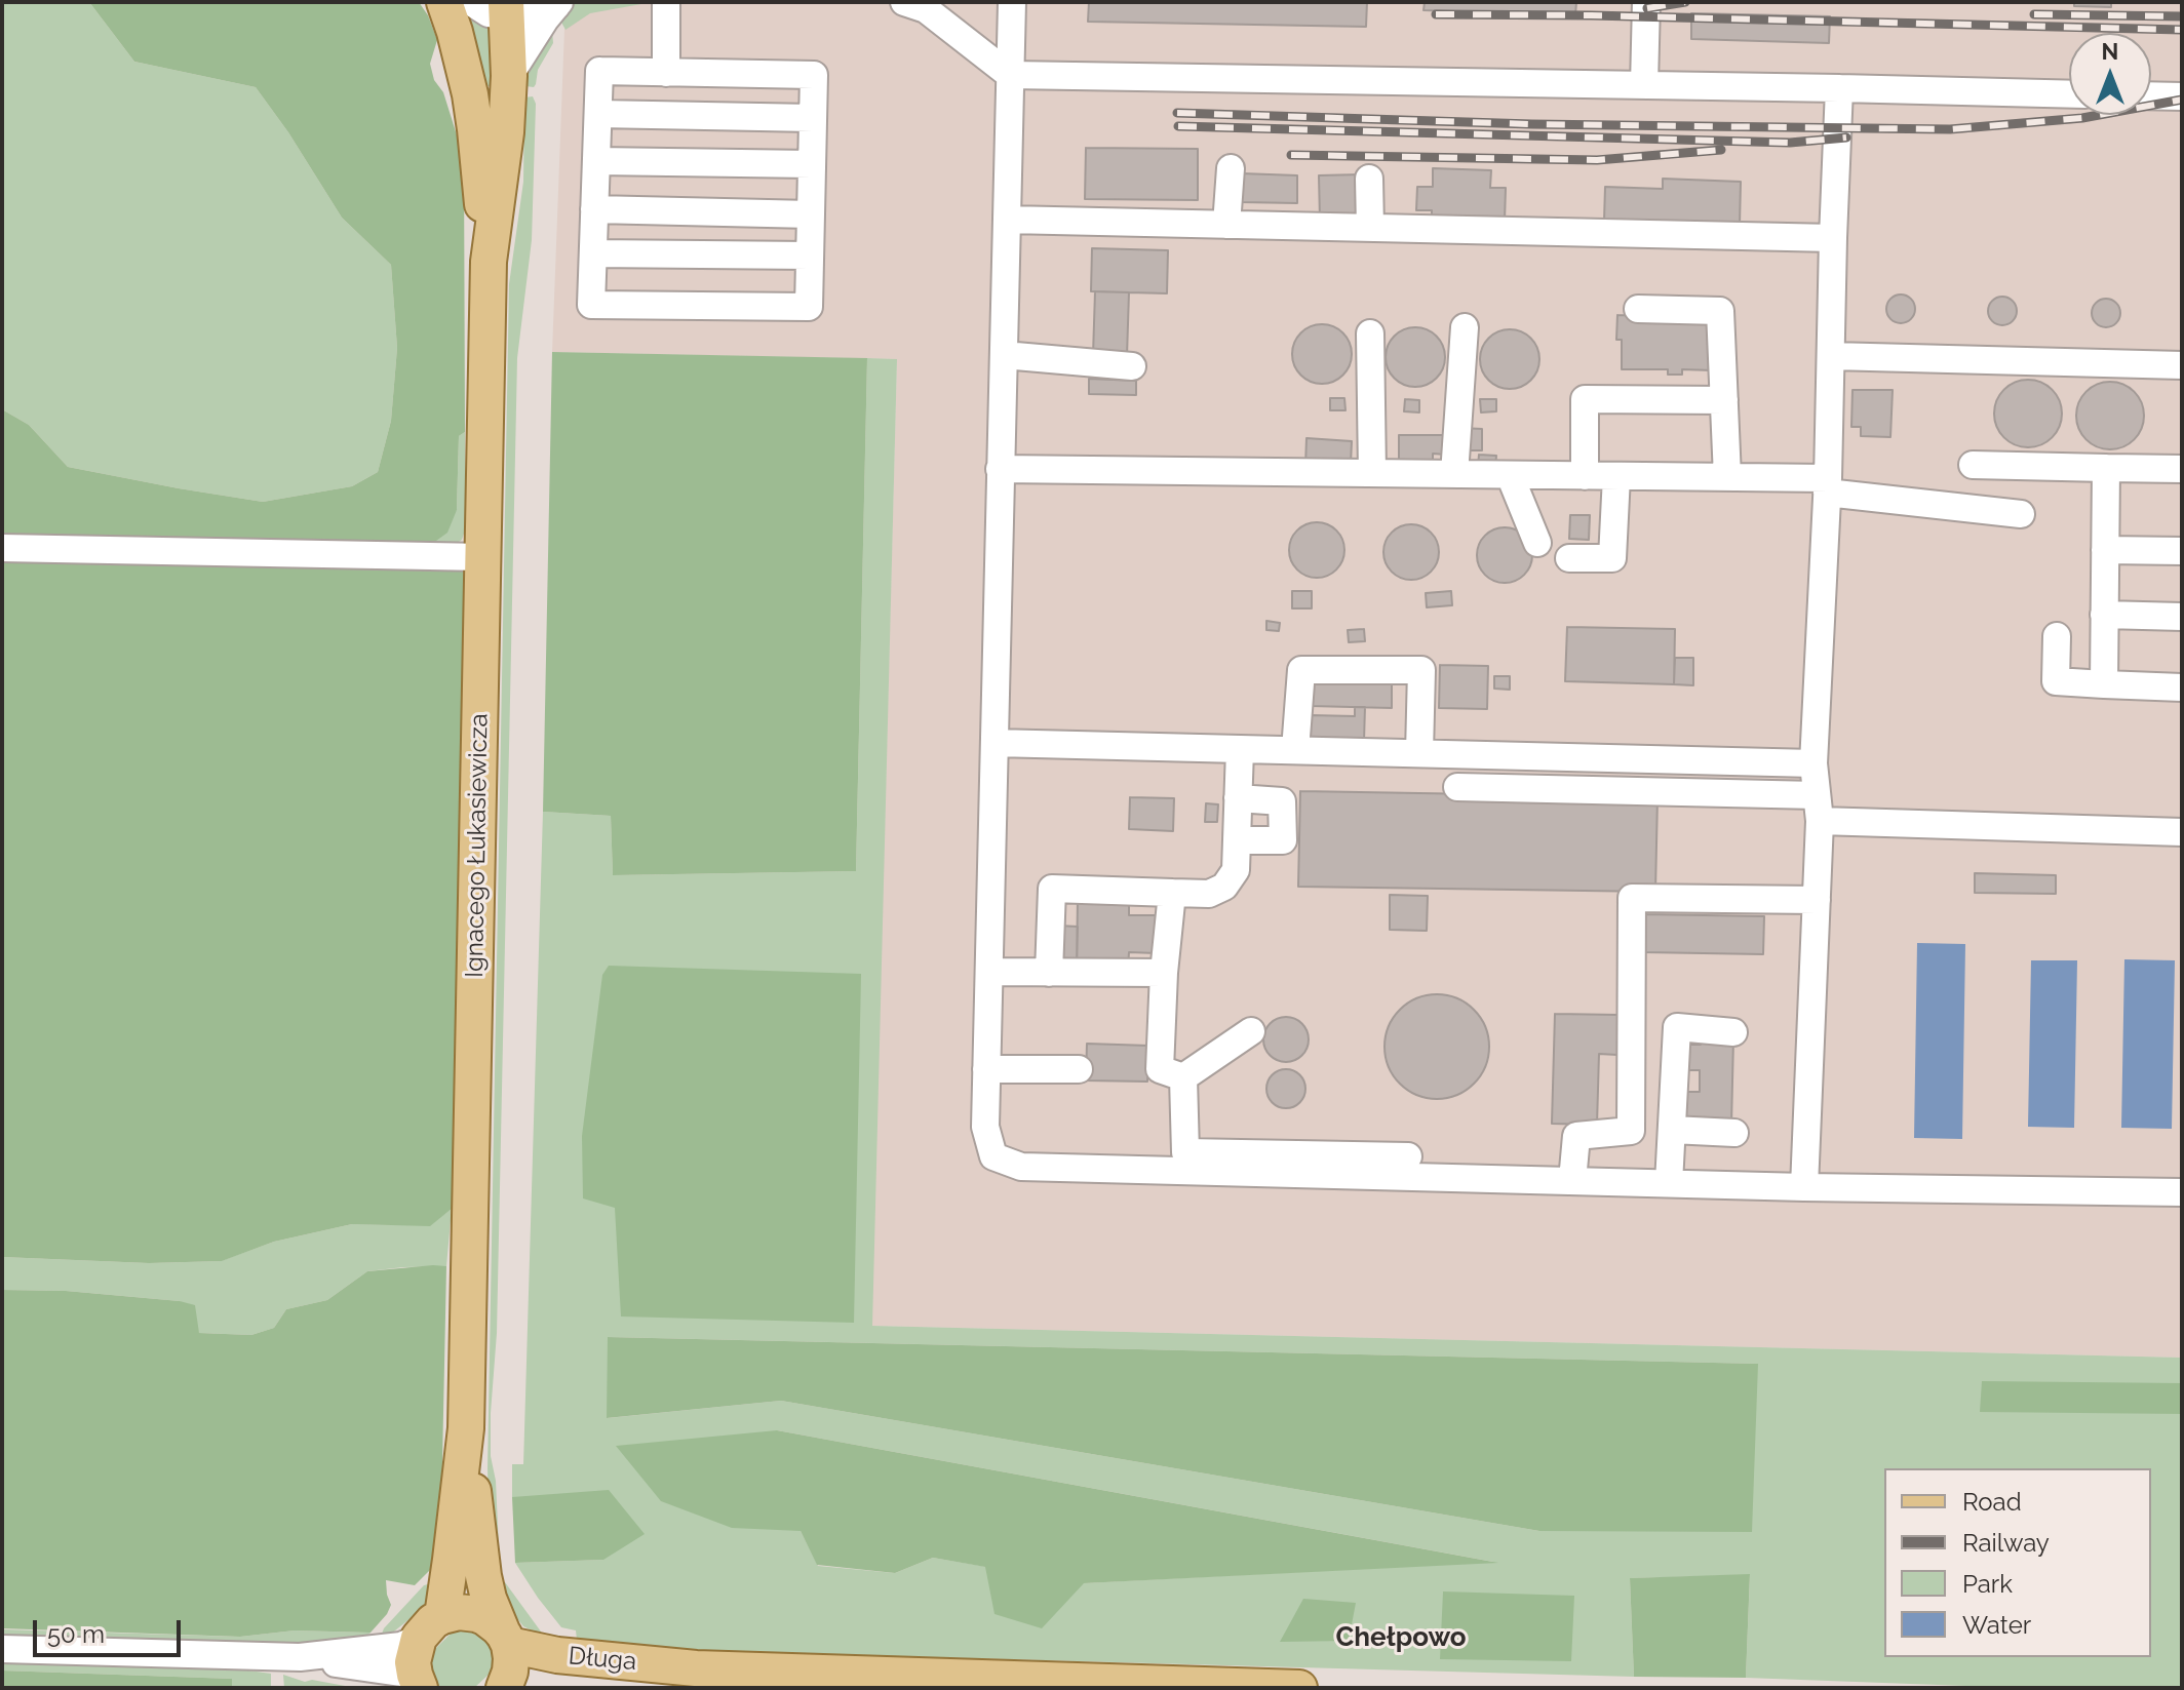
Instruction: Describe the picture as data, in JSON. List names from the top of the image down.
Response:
{
  "streets": {
    "main road": ["Ignacego Łukasiewicza", "Długa"]
  },
  "crossings": [
    ["Ignacego Łukasiewicza", "Długa"]
  ],
  "districts": ["Chełpowo"],
  "legend": [
    "Road",
    "Railway",
    "Park",
    "Water"
  ],
  "scale_bar": "50 m",
  "north": "top"
}
